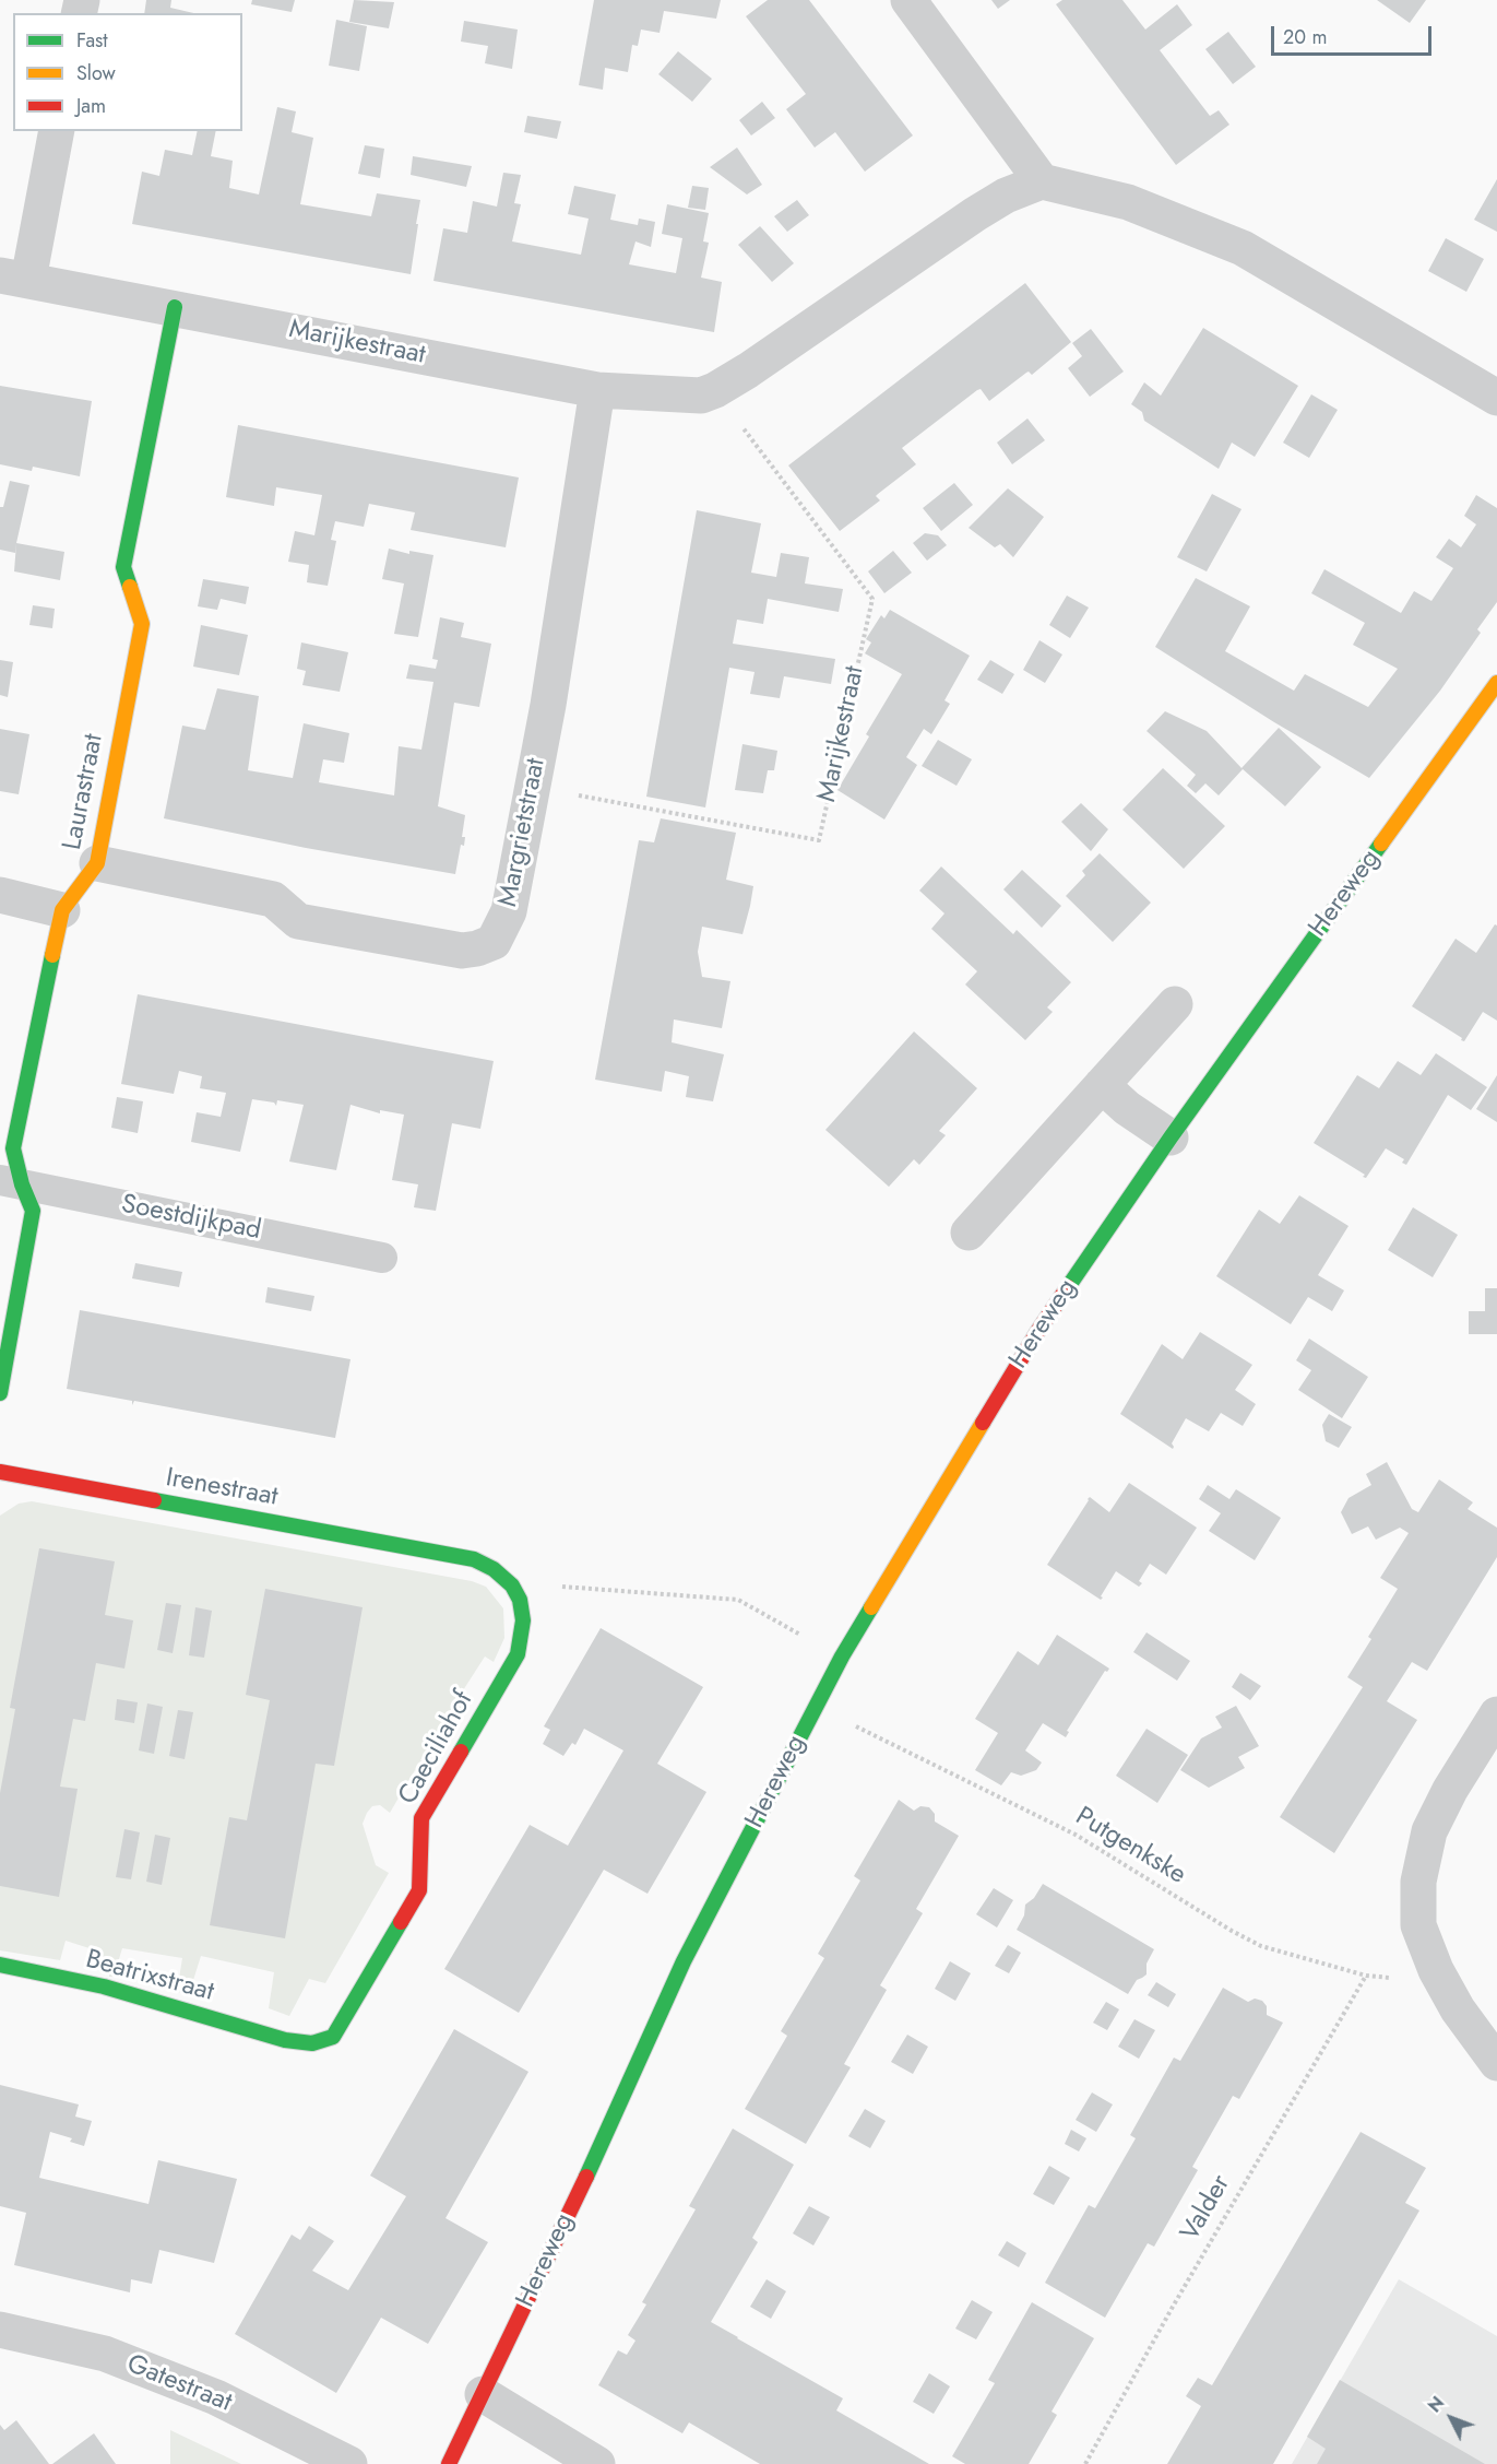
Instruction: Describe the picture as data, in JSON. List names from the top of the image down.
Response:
{
  "streets": {
    "street": [
      "Marijkestraat",
      "Laurastraat",
      "Margrietstraat",
      "Hereweg",
      "Irenestraat",
      "Caeciliahof",
      "Beatrixstraat",
      "Gatestraat"
    ],
    "lane": ["Soestdijkpad"],
    "path": ["Putgenkske", "Valder"]
  },
  "crossings": [
    ["Marijkestraat", "Laurastraat"],
    ["Marijkestraat", "Margrietstraat"],
    ["Laurastraat", "Margrietstraat"],
    ["Laurastraat", "Soestdijkpad"],
    ["Hereweg", "Putgenkske"],
    ["Irenestraat", "Caeciliahof"],
    ["Caeciliahof", "Beatrixstraat"],
    ["Putgenkske", "Valder"]
  ],
  "legend": ["Fast", "Slow", "Jam"],
  "scale_bar": "20 m",
  "north": "top left"
}
